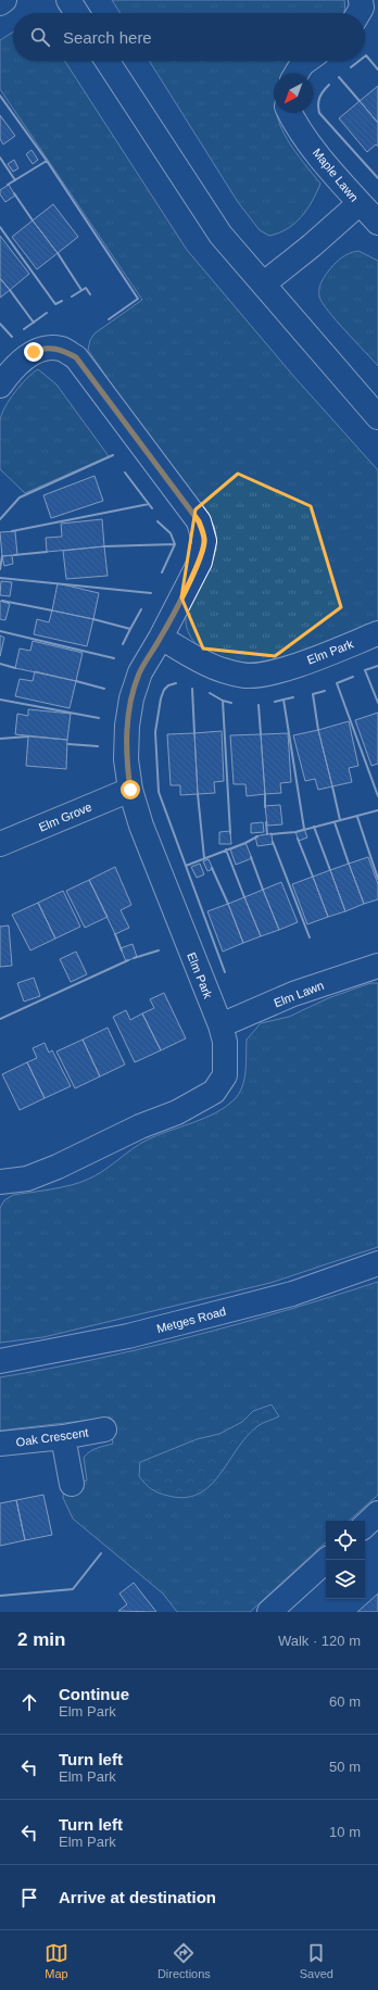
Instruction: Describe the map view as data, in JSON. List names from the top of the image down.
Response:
{
  "streets": {
    "street": [
      "Maple Lawn",
      "Elm Park",
      "Elm Grove",
      "Elm Lawn",
      "Metges Road",
      "Oak Crescent"
    ]
  },
  "crossings": [
    ["Elm Park", "Elm Grove"],
    ["Elm Park", "Elm Lawn"]
  ],
  "north": "bottom left",
  "page": {
    "search": "Search here",
    "heading": ["2 min", "Walk · 120 m"],
    "list": [
      ["Continue", "Elm Park", "60 m"],
      ["Turn left", "Elm Park", "50 m"],
      ["Turn left", "Elm Park", "10 m"],
      "Arrive at destination"
    ],
    "nav": ["Map", "Directions", "Saved"]
  }
}
